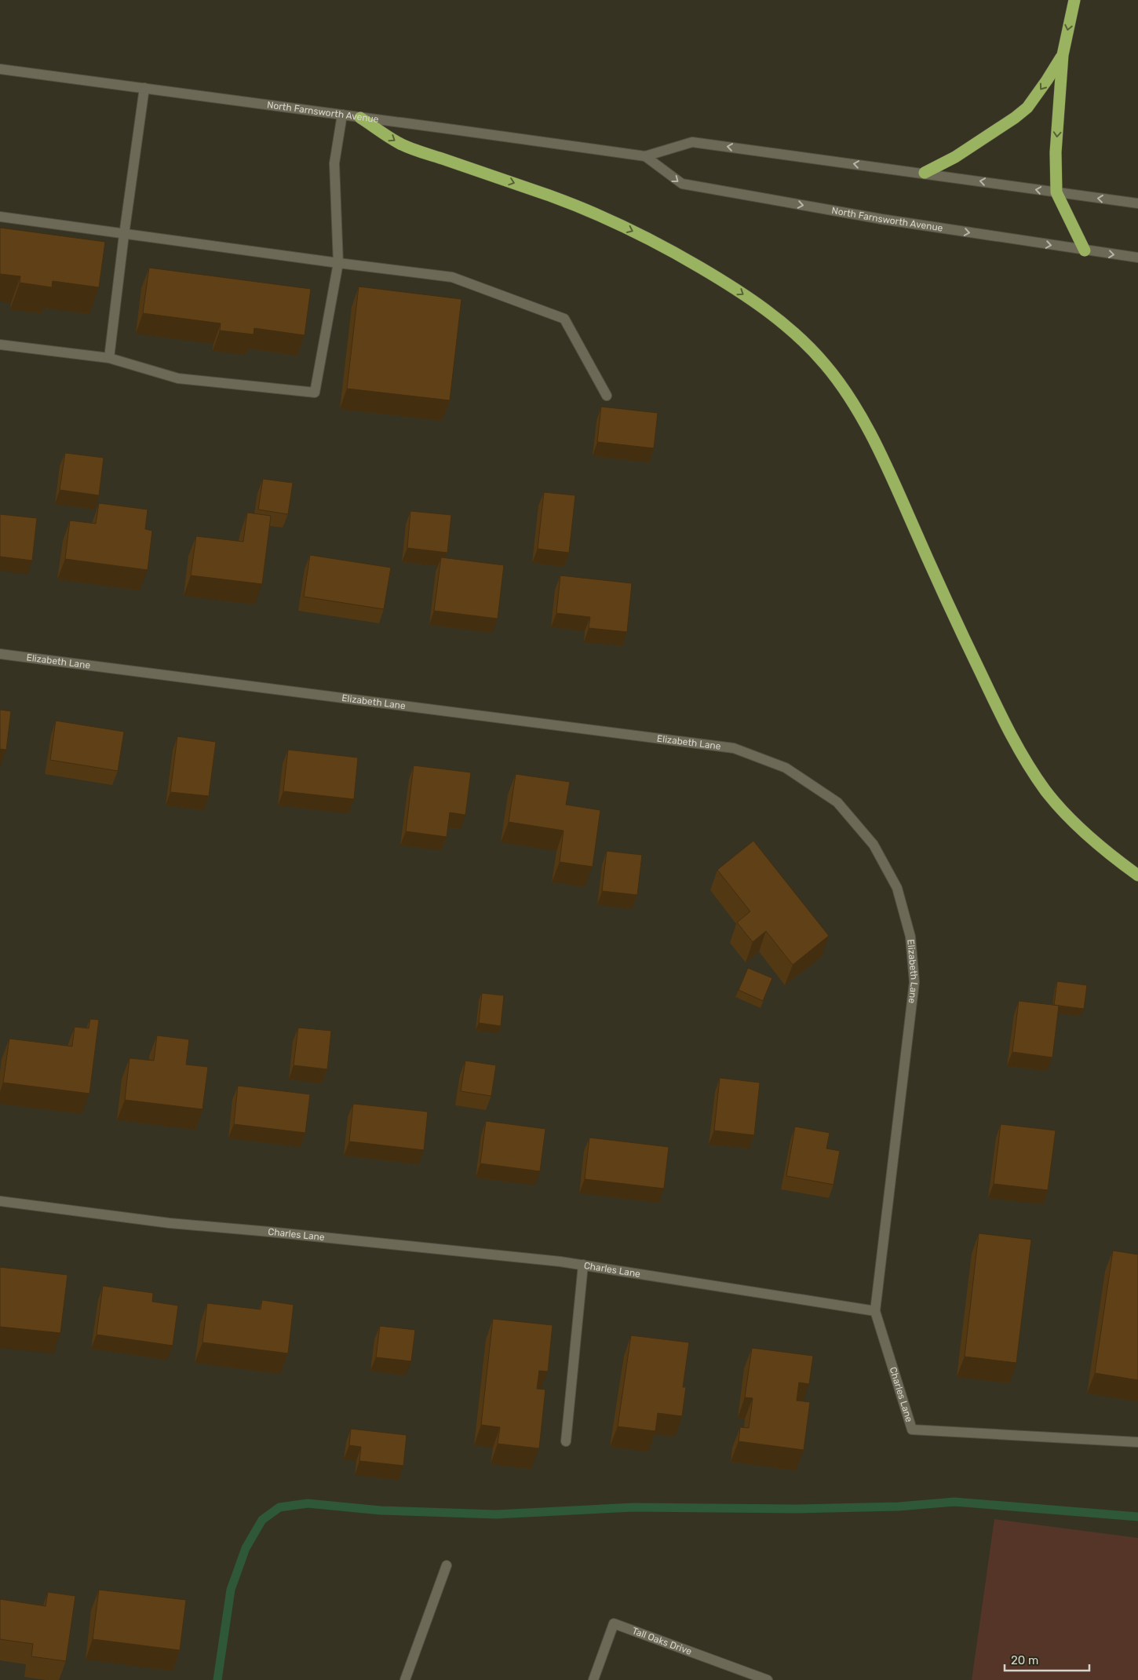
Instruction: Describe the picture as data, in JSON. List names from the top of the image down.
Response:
{
  "streets": {
    "street": [
      "North Farnsworth Avenue",
      "Elizabeth Lane",
      "Charles Lane",
      "Tall Oaks Drive"
    ]
  },
  "crossings": [
    ["Elizabeth Lane", "Charles Lane"]
  ],
  "scale_bar": "20 m"
}
